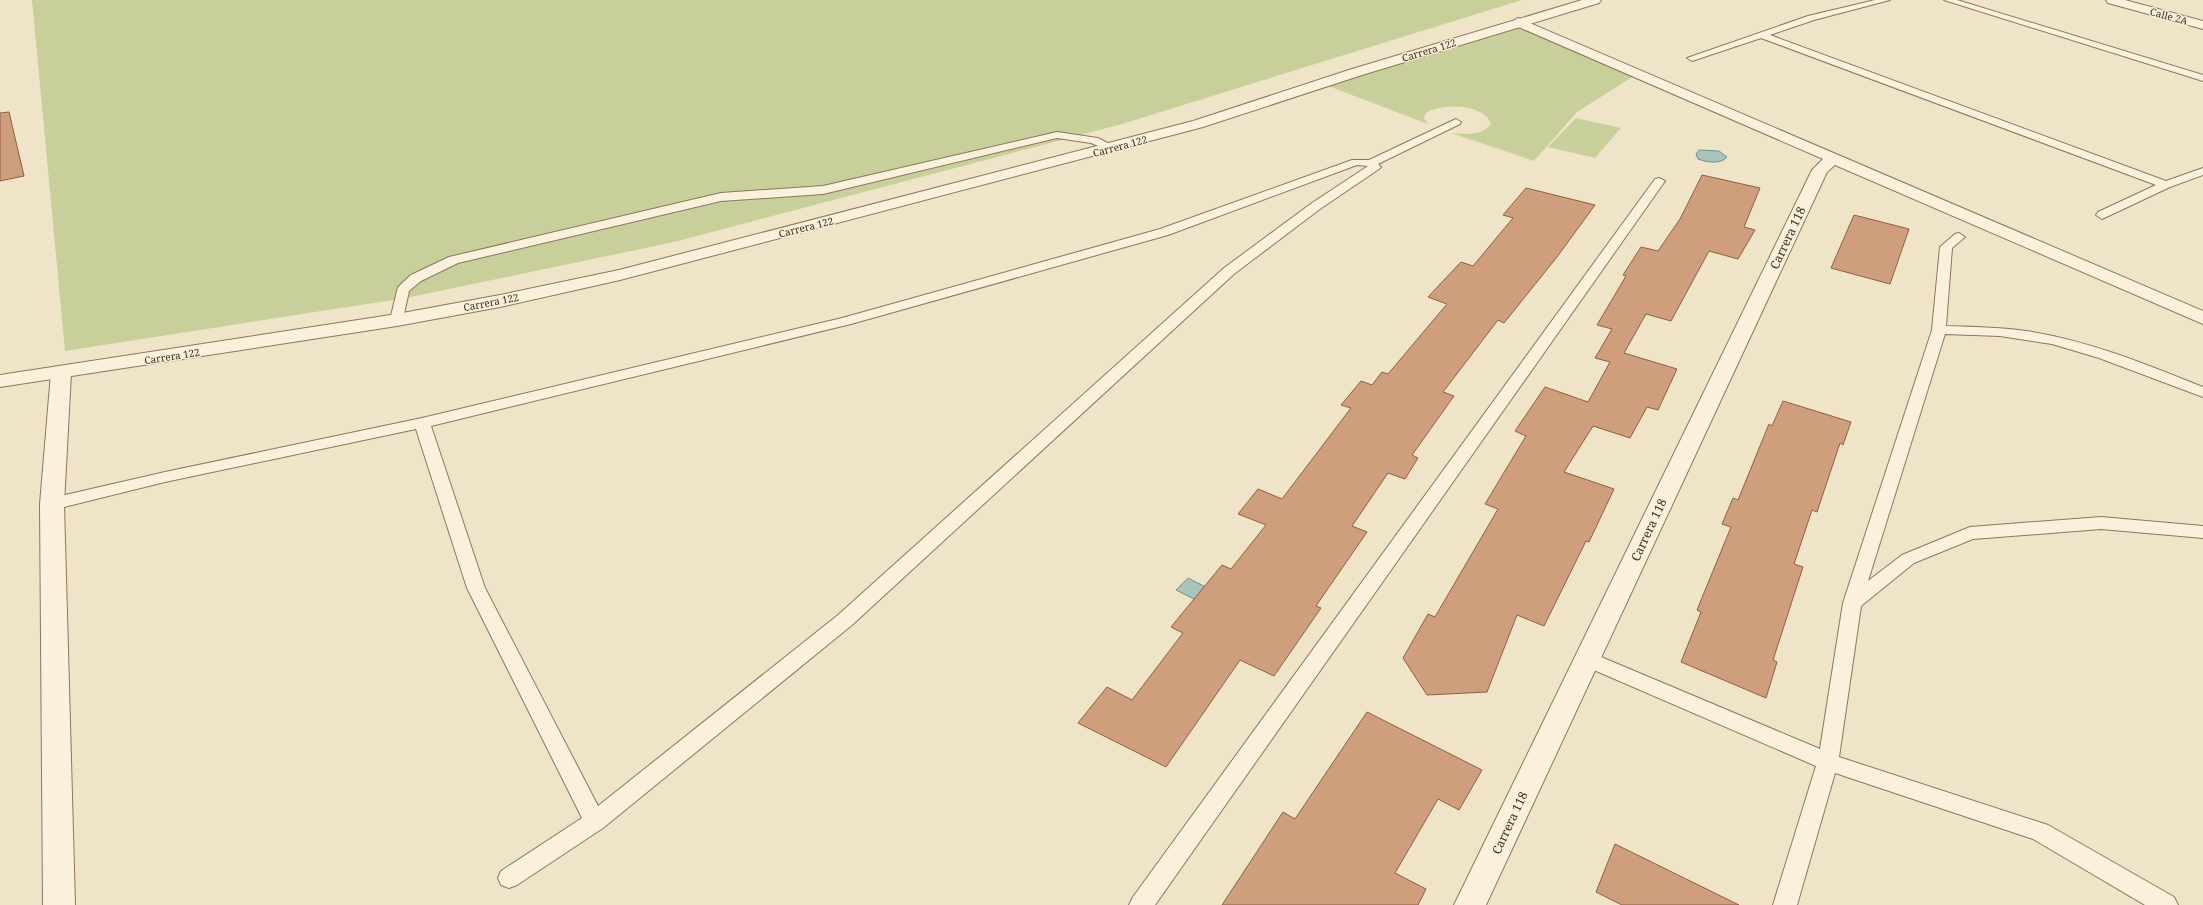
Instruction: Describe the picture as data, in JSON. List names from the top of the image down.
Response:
{
  "streets": {
    "street": ["Calle 2A", "Carrera 122", "Carrera 118"]
  }
}
